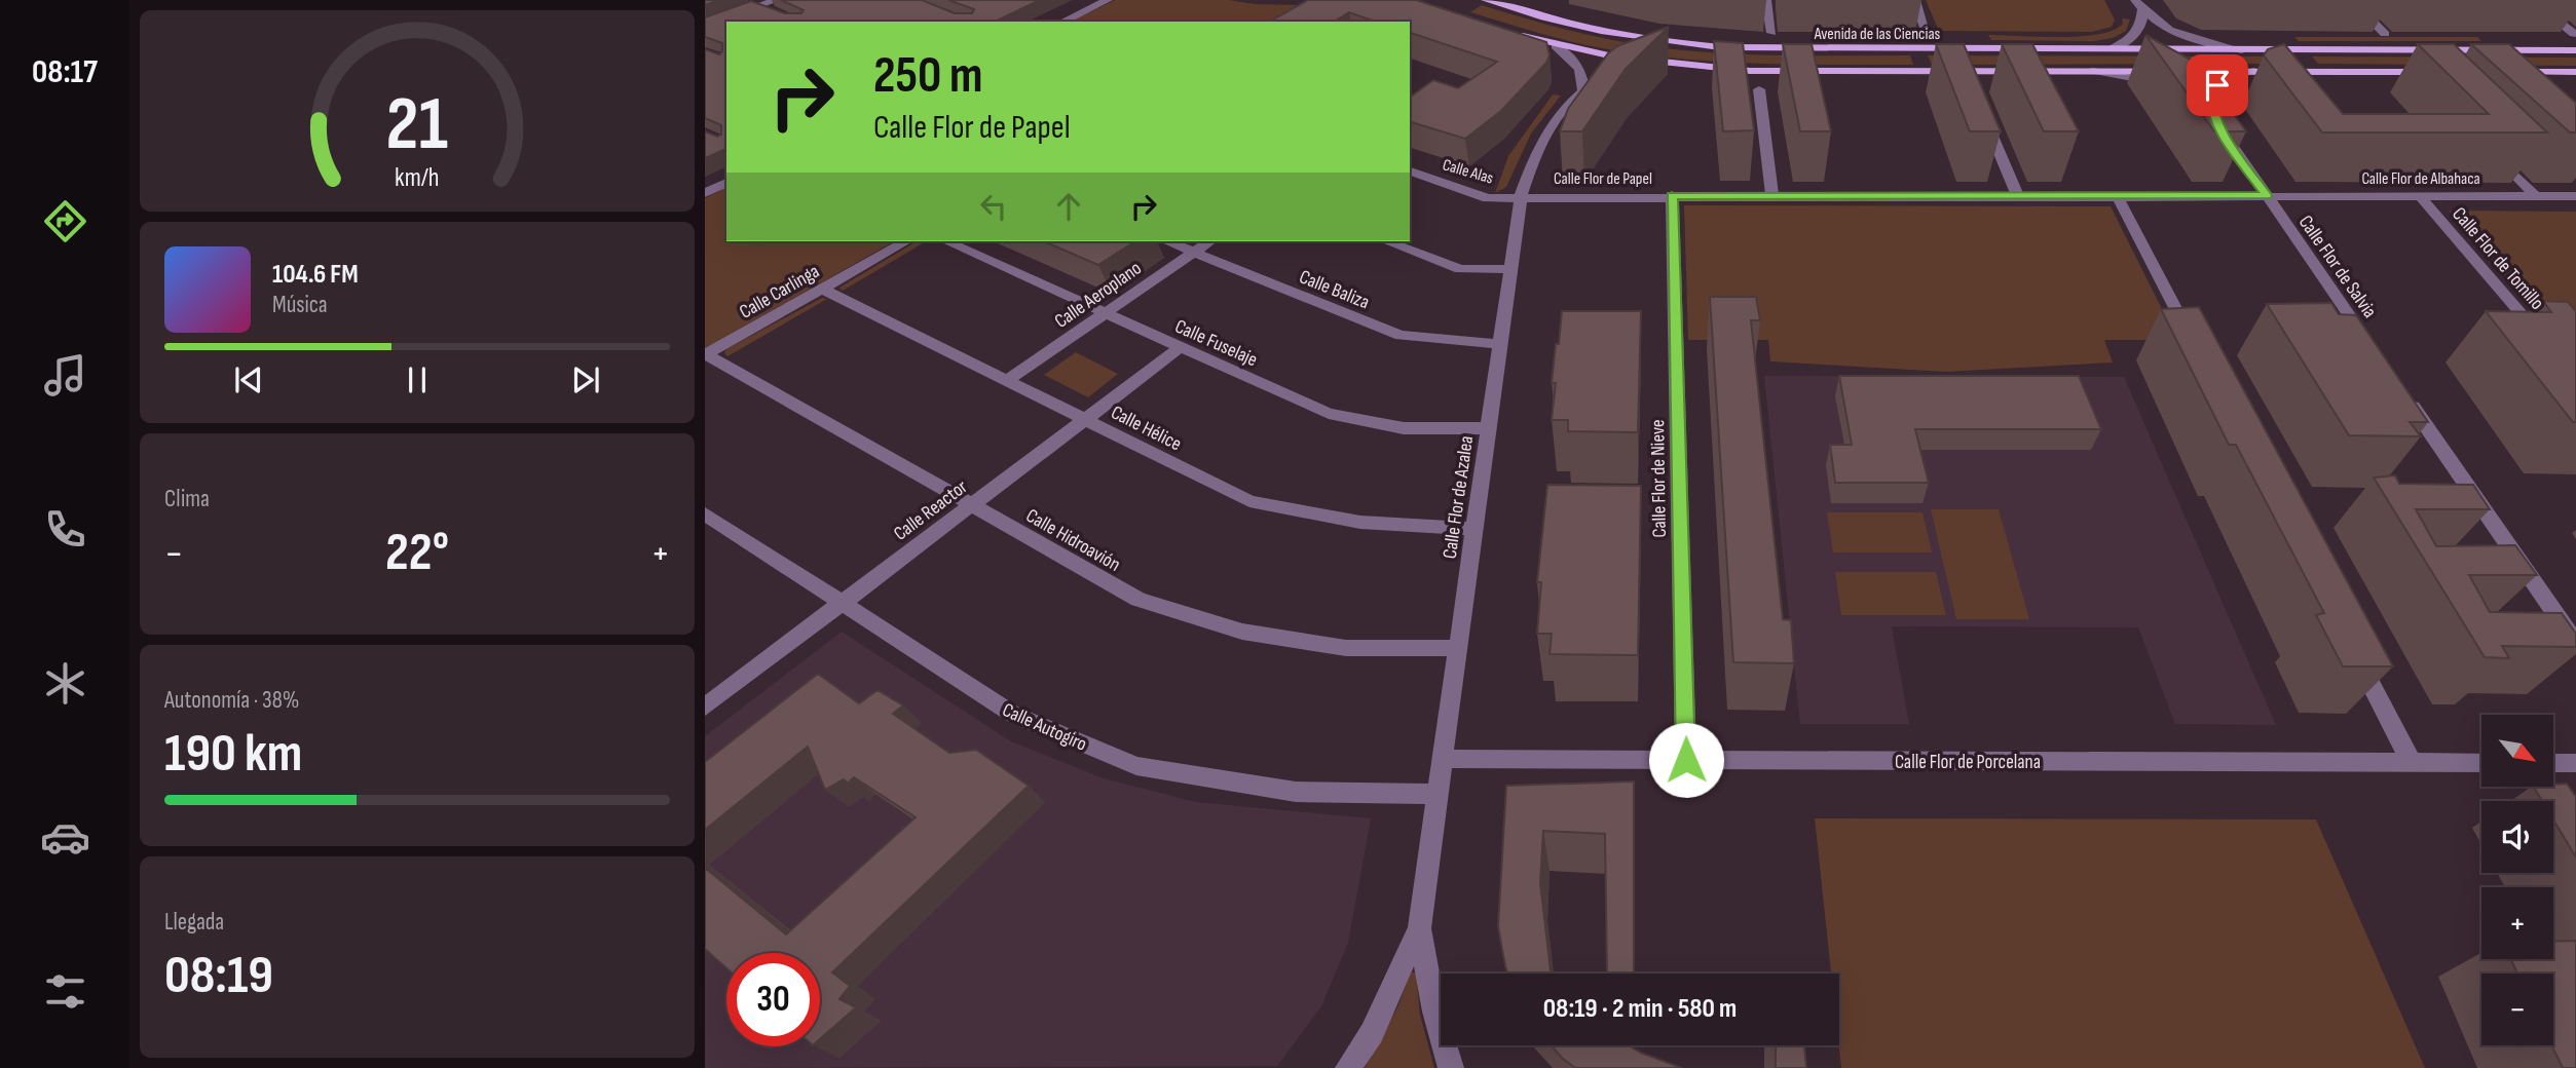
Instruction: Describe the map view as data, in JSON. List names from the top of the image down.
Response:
{
  "streets": {
    "main road": ["Avenida de las Ciencias"],
    "street": [
      "Calle Alas",
      "Calle Flor de Papel",
      "Calle Flor de Albahaca",
      "Calle Flor de Tomillo",
      "Calle Flor de Salvia",
      "Calle Baliza",
      "Calle Carlinga",
      "Calle Aeroplano",
      "Calle Fuselaje",
      "Calle Hélice",
      "Calle Flor de Nieve",
      "Calle Flor de Azalea",
      "Calle Reactor",
      "Calle Hidroavión",
      "Calle Autogiro",
      "Calle Flor de Porcelana"
    ]
  },
  "crossings": [
    ["Calle Alas", "Calle Flor de Papel"],
    ["Calle Alas", "Calle Flor de Azalea"],
    ["Calle Flor de Papel", "Calle Flor de Albahaca"],
    ["Calle Flor de Papel", "Calle Flor de Salvia"],
    ["Calle Flor de Papel", "Calle Flor de Nieve"],
    ["Calle Flor de Papel", "Calle Flor de Azalea"],
    ["Calle Flor de Albahaca", "Calle Flor de Tomillo"],
    ["Calle Flor de Albahaca", "Calle Flor de Salvia"],
    ["Calle Baliza", "Calle Aeroplano"],
    ["Calle Baliza", "Calle Flor de Azalea"],
    ["Calle Carlinga", "Calle Hélice"],
    ["Calle Carlinga", "Calle Hidroavión"],
    ["Calle Aeroplano", "Calle Fuselaje"],
    ["Calle Aeroplano", "Calle Hélice"],
    ["Calle Fuselaje", "Calle Flor de Azalea"],
    ["Calle Fuselaje", "Calle Reactor"],
    ["Calle Hélice", "Calle Flor de Azalea"],
    ["Calle Hélice", "Calle Reactor"],
    ["Calle Flor de Nieve", "Calle Flor de Porcelana"],
    ["Calle Flor de Azalea", "Calle Hidroavión"],
    ["Calle Flor de Azalea", "Calle Autogiro"],
    ["Calle Flor de Azalea", "Calle Flor de Porcelana"],
    ["Calle Reactor", "Calle Hidroavión"],
    ["Calle Reactor", "Calle Autogiro"]
  ],
  "north": "bottom right",
  "page": {
    "tabs": "08:17",
    "turn": ["250 m", "Calle Flor de Papel"],
    "song": ["104.6 FM", "Música"],
    "tile": [
      "Clima",
      ["Autonomía · 38%", "190 km"],
      ["Llegada", "08:19"]
    ],
    "heat": ["−", "22°", "+"],
    "map_buttons": ["+", "−"],
    "limit": "30",
    "trip": "08:19 · 2 min · 580 m",
    "gauge": ["21", "km/h"]
  }
}
